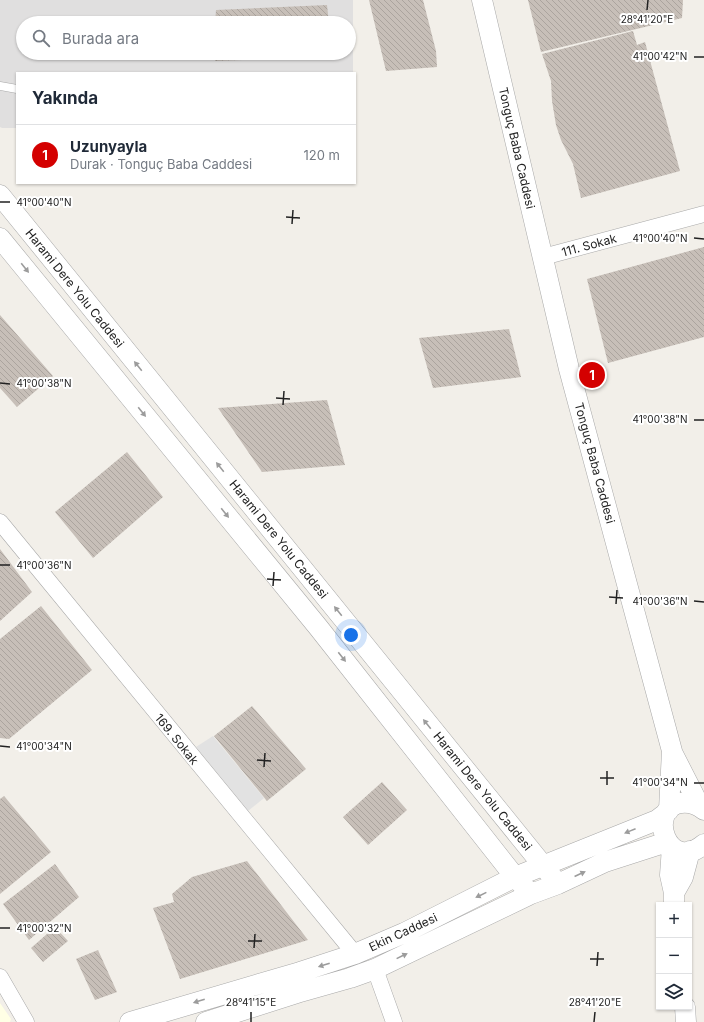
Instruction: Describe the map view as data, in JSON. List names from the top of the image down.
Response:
{
  "streets": {
    "street": [
      "Tonguç Baba Caddesi",
      "111. Sokak",
      "Harami Dere Yolu Caddesi",
      "169. Sokak",
      "Ekin Caddesi"
    ]
  },
  "crossings": [
    ["Tonguç Baba Caddesi", "111. Sokak"],
    ["Tonguç Baba Caddesi", "Ekin Caddesi"],
    ["Harami Dere Yolu Caddesi", "Ekin Caddesi"],
    ["169. Sokak", "Ekin Caddesi"]
  ],
  "page": {
    "search": "Burada ara",
    "heading": "Yakında",
    "list": [
      {
        "mark": "1",
        "name": "Uzunyayla",
        "note": "Durak · Tonguç Baba Caddesi",
        "value": "120 m"
      }
    ],
    "pins": "1",
    "map_buttons": ["+", "−"]
  },
  "coordinates": [
    "28°41'20\"E",
    "41°00'42\"N",
    "41°00'40\"N",
    "41°00'38\"N",
    "41°00'36\"N",
    "41°00'34\"N",
    "41°00'32\"N",
    "28°41'15\"E"
  ]
}
